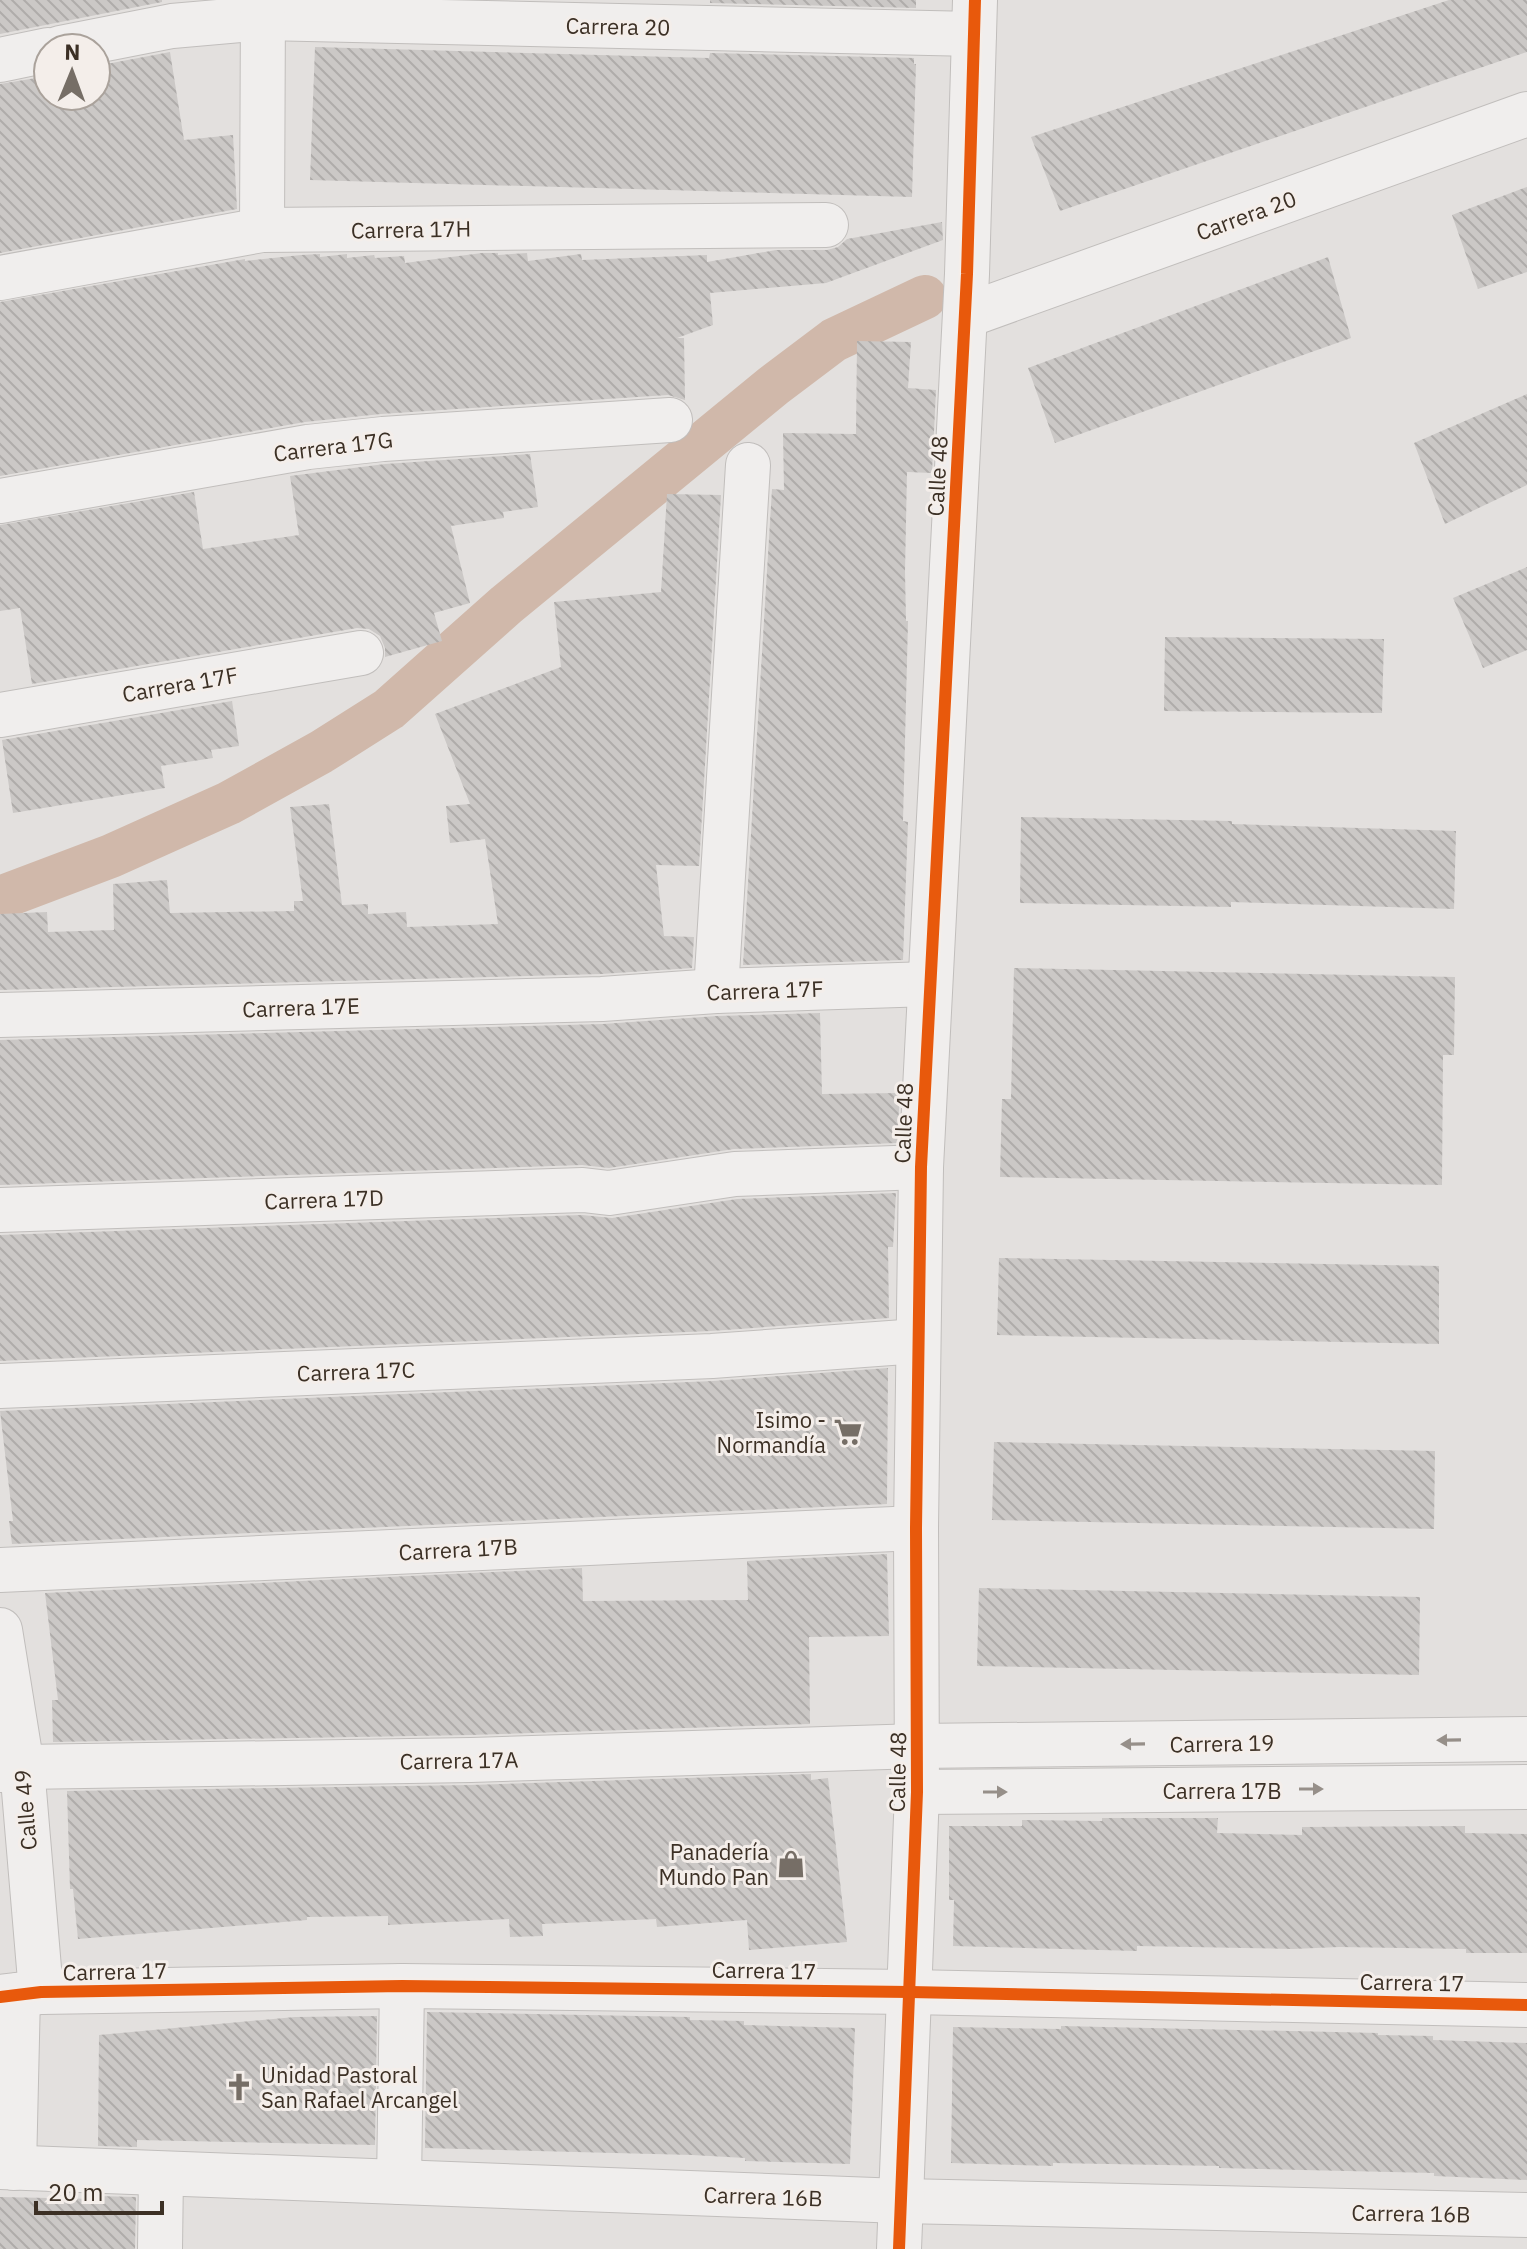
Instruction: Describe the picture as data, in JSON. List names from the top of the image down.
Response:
{
  "streets": {
    "street": [
      "Carrera 20",
      "Carrera 17H",
      "Carrera 17G",
      "Calle 48",
      "Carrera 17F",
      "Carrera 17E",
      "Carrera 17D",
      "Carrera 17C",
      "Carrera 17B",
      "Carrera 19",
      "Carrera 17A",
      "Calle 49",
      "Carrera 17",
      "Carrera 16B"
    ]
  },
  "crossings": [
    ["Carrera 20", "Calle 48"],
    ["Calle 48", "Carrera 17F"],
    ["Calle 48", "Carrera 17D"],
    ["Calle 48", "Carrera 17C"],
    ["Calle 48", "Carrera 17B"],
    ["Calle 48", "Carrera 19"],
    ["Calle 48", "Carrera 17A"],
    ["Calle 48", "Carrera 17"],
    ["Calle 48", "Carrera 16B"],
    ["Carrera 17F", "Carrera 17E"],
    ["Carrera 19", "Carrera 17A"],
    ["Carrera 17A", "Calle 49"],
    ["Calle 49", "Carrera 17"],
    ["Calle 49", "Carrera 16B"]
  ],
  "one_way": ["Carrera 17B", "Carrera 19"],
  "places": {
    "supermarket": ["Isimo - Normandía"],
    "shop": ["Panadería Mundo Pan"],
    "church": ["Unidad Pastoral San Rafael Arcangel"]
  },
  "scale_bar": "20 m",
  "north": "top"
}
